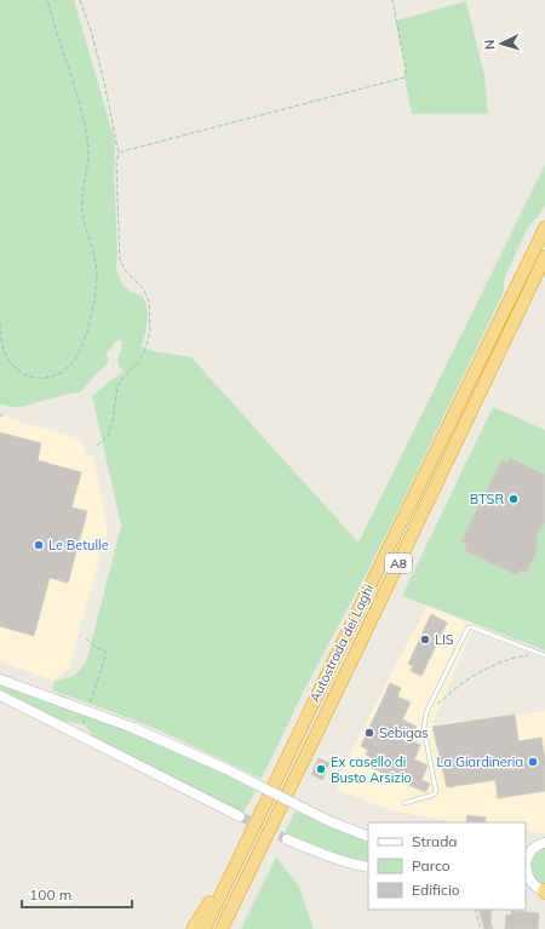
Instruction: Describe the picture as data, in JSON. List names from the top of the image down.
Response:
{
  "streets": {
    "highway": ["A8", "Autostrada dei Laghi"]
  },
  "places": [
    "BTSR",
    "Le Betulle",
    "LIS",
    "Sebigas",
    "La Giardineria",
    "Ex casello di Busto Arsizio"
  ],
  "legend": ["Strada", "Parco", "Edificio"],
  "scale_bar": "100 m",
  "north": "left"
}
